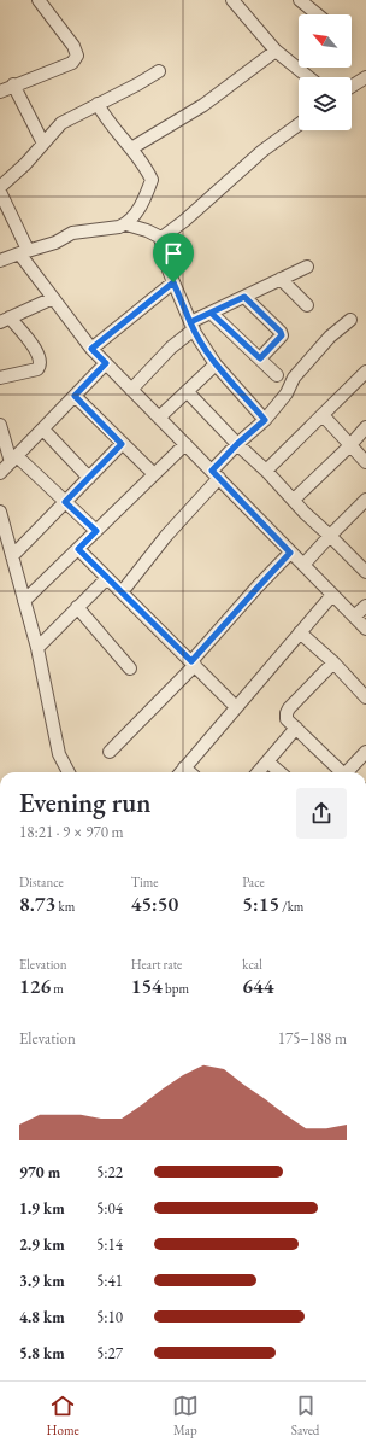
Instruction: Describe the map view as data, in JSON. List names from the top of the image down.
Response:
{
  "north": "top left",
  "page": {
    "heading": ["Evening run", "18:21 · 9 × 970 m"],
    "stats": [
      ["Distance", "8.73 km"],
      ["Time", "45:50"],
      ["Pace", "5:15 /km"],
      ["Elevation", "126 m"],
      ["Heart rate", "154 bpm"],
      ["kcal", "644"]
    ],
    "chart": ["Elevation", "175–188 m"],
    "list": [
      {
        "name": "970 m",
        "note": "5:22"
      },
      {
        "name": "1.9 km",
        "note": "5:04"
      },
      {
        "name": "2.9 km",
        "note": "5:14"
      },
      {
        "name": "3.9 km",
        "note": "5:41"
      },
      {
        "name": "4.8 km",
        "note": "5:10"
      },
      {
        "name": "5.8 km",
        "note": "5:27"
      }
    ],
    "tabs": ["Home", "Map", "Saved"]
  }
}
